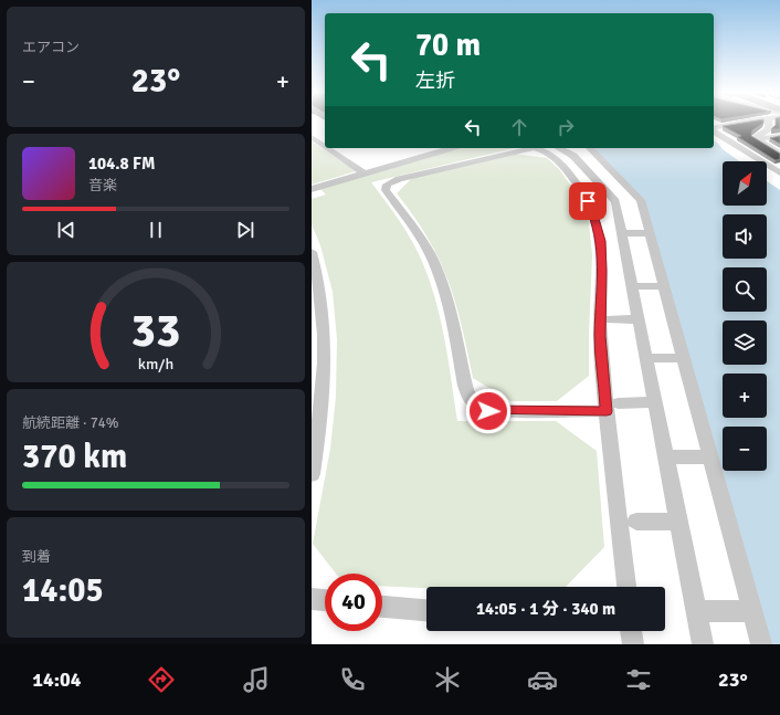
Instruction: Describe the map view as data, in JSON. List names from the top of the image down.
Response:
{
  "north": "top right",
  "page": {
    "tile": [
      "エアコン",
      ["航続距離 · 74%", "370 km"],
      ["到着", "14:05"]
    ],
    "turn": ["70 m", "左折"],
    "heat": ["−", "23°", "+"],
    "song": ["104.8 FM", "音楽"],
    "map_buttons": ["+", "−"],
    "limit": "40",
    "trip": "14:05 · 1 分 · 340 m",
    "tabs": ["14:04", "23°"],
    "gauge": ["33", "km/h"]
  }
}
